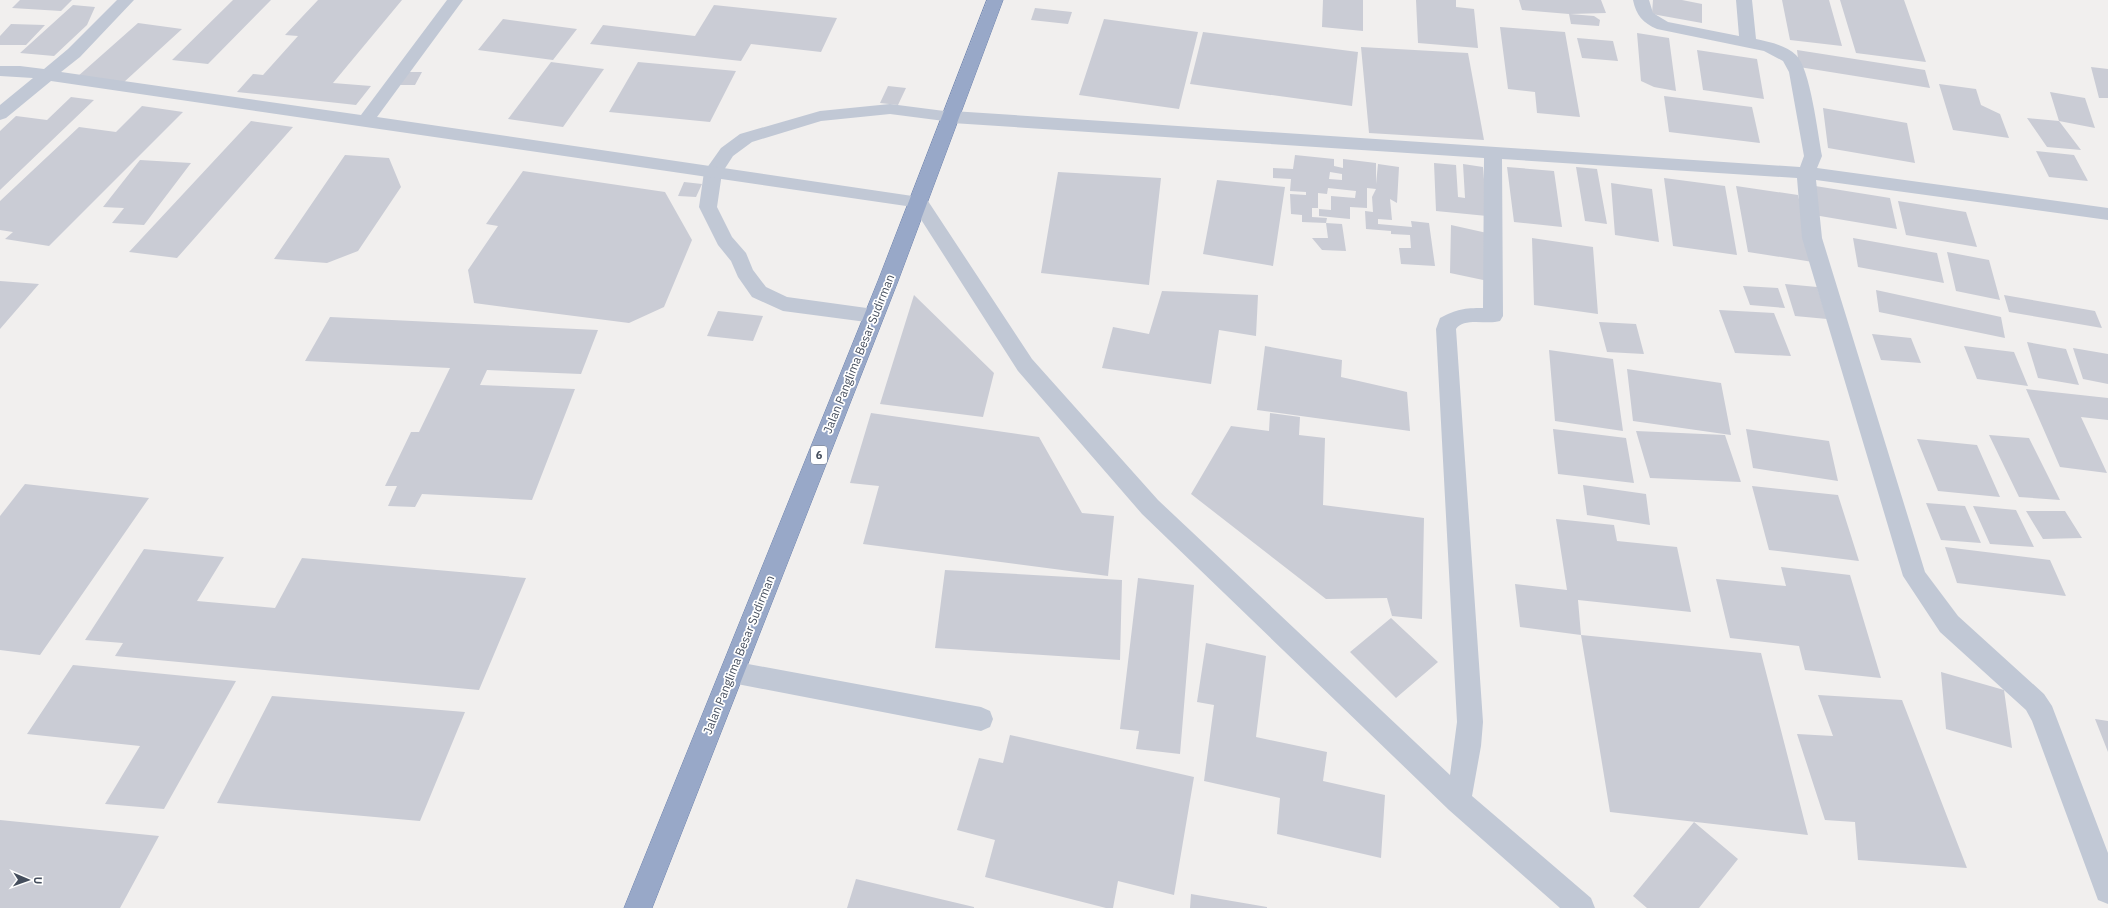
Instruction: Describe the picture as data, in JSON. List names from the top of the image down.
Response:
{
  "streets": {
    "highway": ["Jalan Panglima Besar Sudirman", "6"]
  },
  "north": "right"
}
